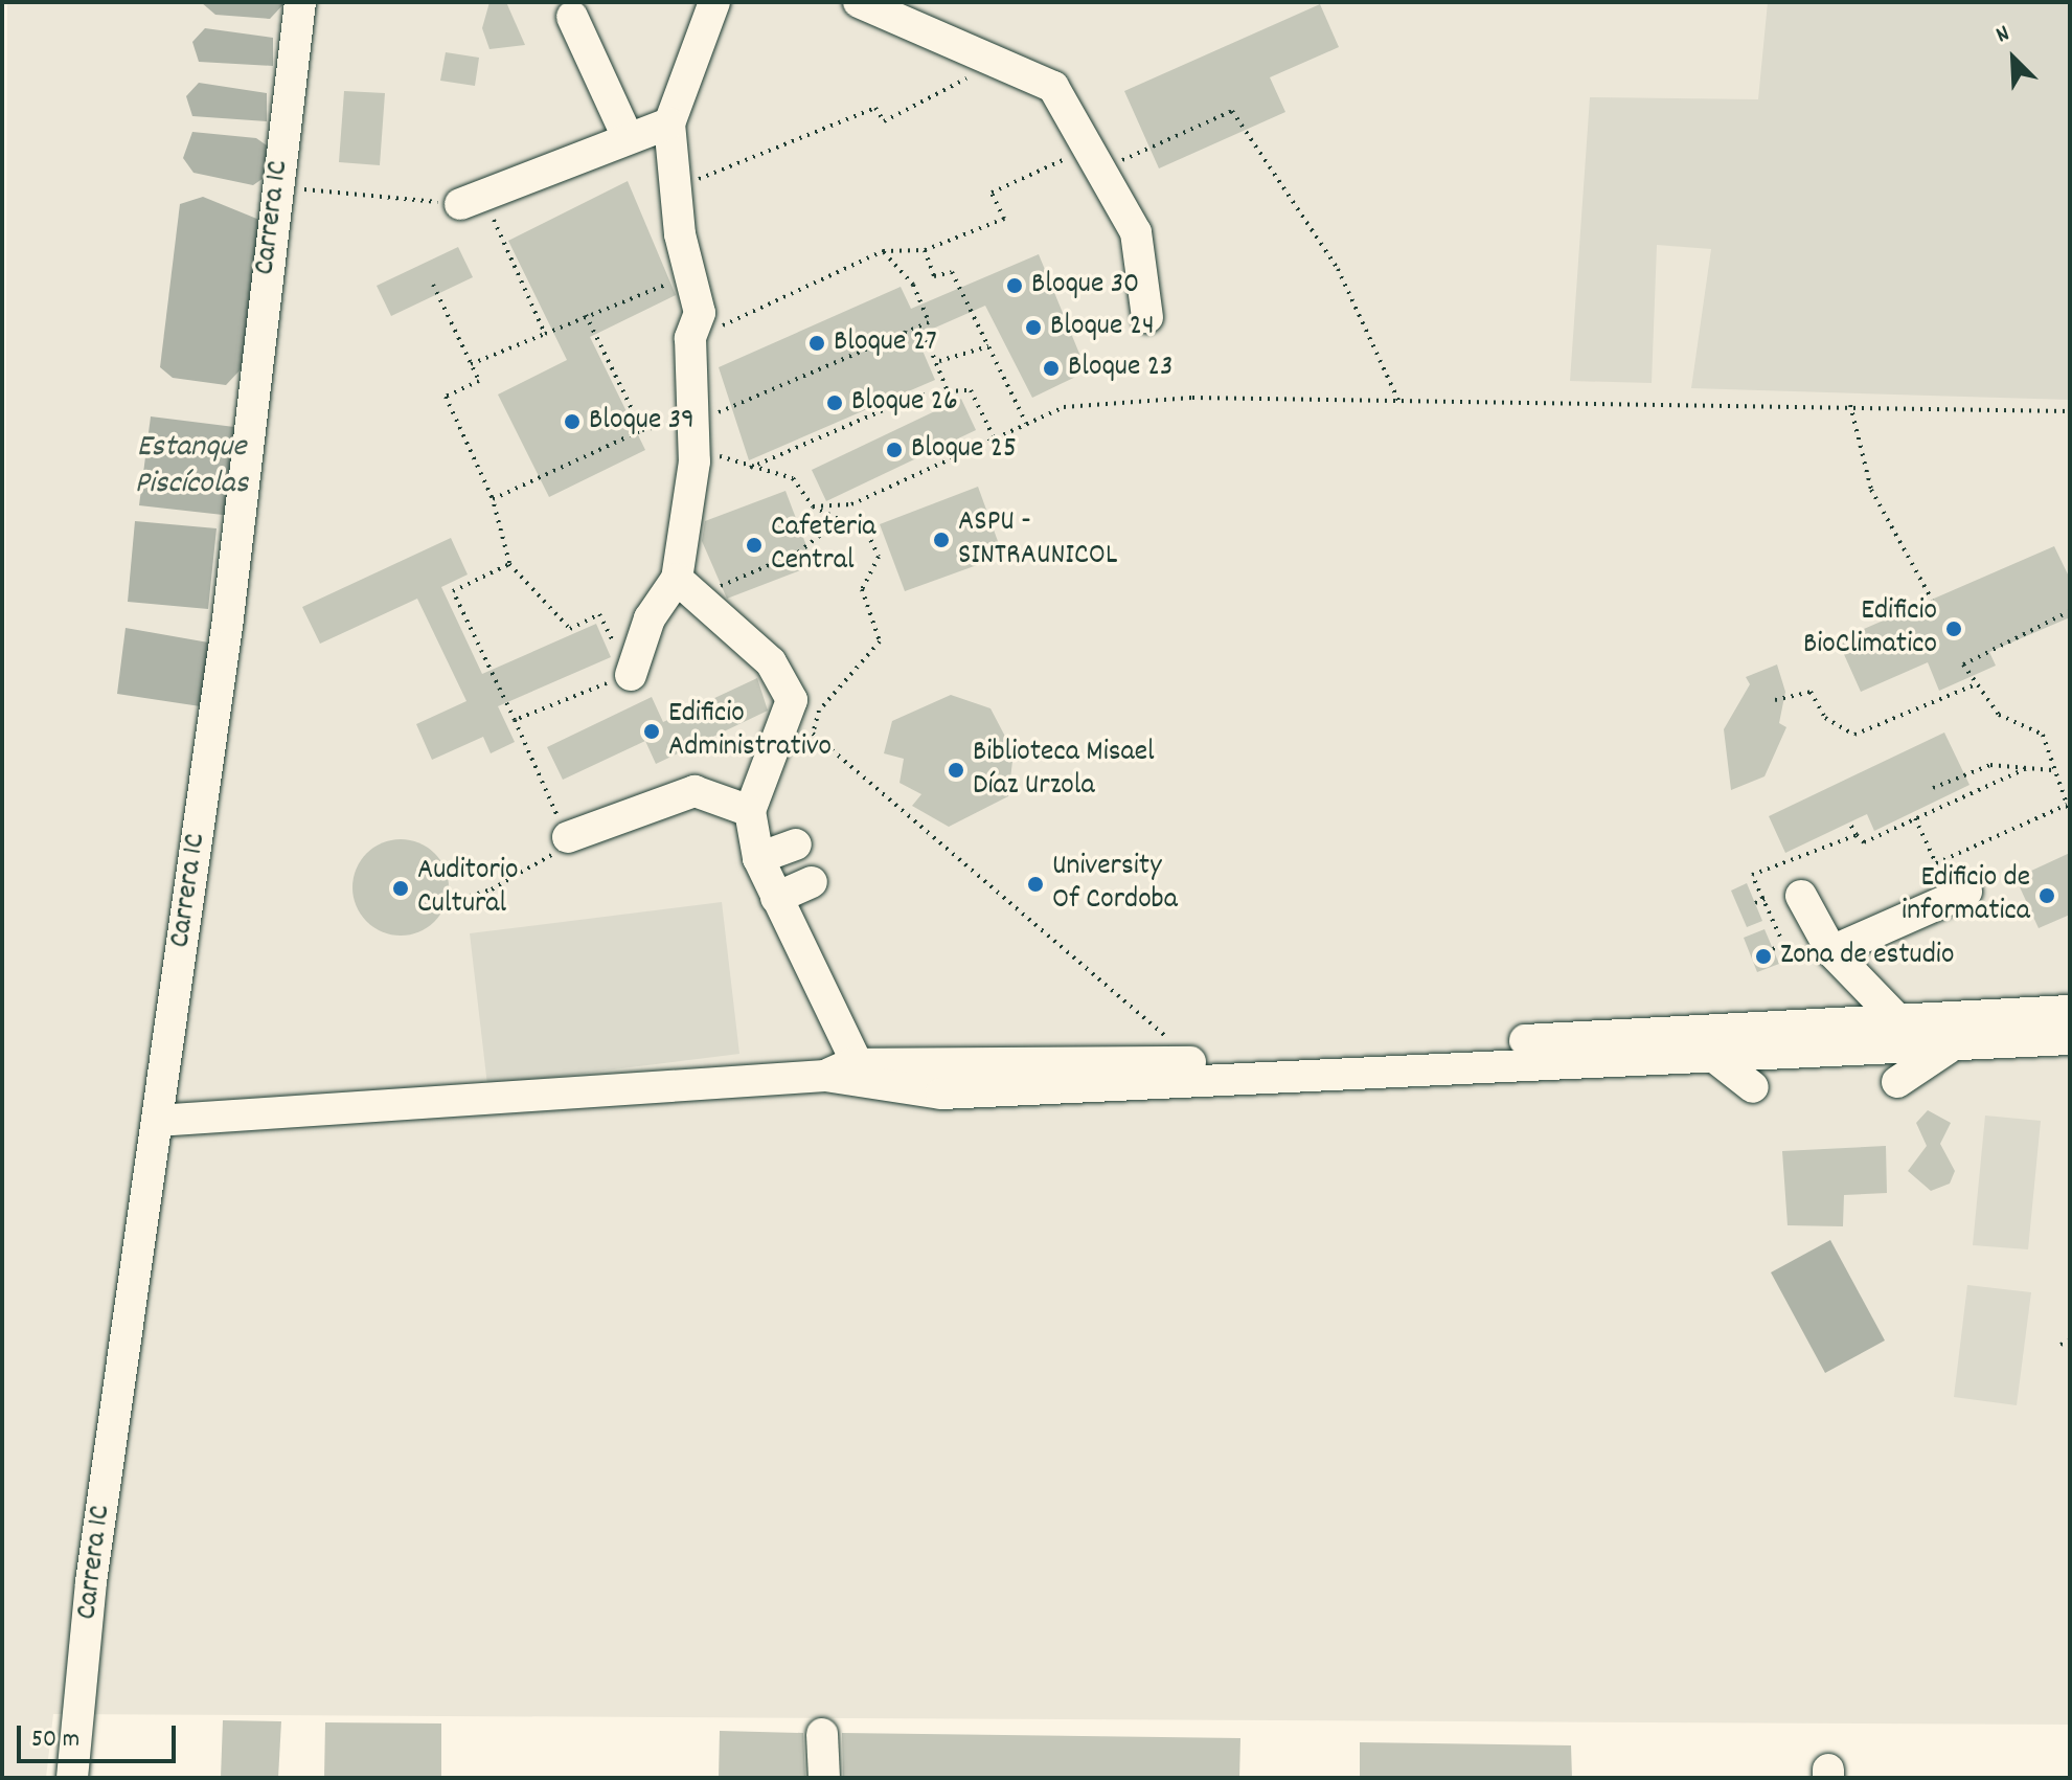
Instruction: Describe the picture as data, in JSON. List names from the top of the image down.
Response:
{
  "streets": {
    "street": ["Carrera 1C"]
  },
  "water": ["Estanque Piscícolas"],
  "places": [
    "Bloque 30",
    "Bloque 24",
    "Bloque 27",
    "Bloque 23",
    "Bloque 26",
    "Bloque 39",
    "Bloque 25",
    "ASPU - SINTRAUNICOL",
    "Cafeteria Central",
    "Edificio BioClimatico",
    "Edificio Administrativo",
    "Biblioteca Misael Díaz Urzola",
    "University Of Cordoba",
    "Auditorio Cultural",
    "Edificio de informatica",
    "Zona de estudio"
  ],
  "scale_bar": "50 m",
  "north": "top left"
}
